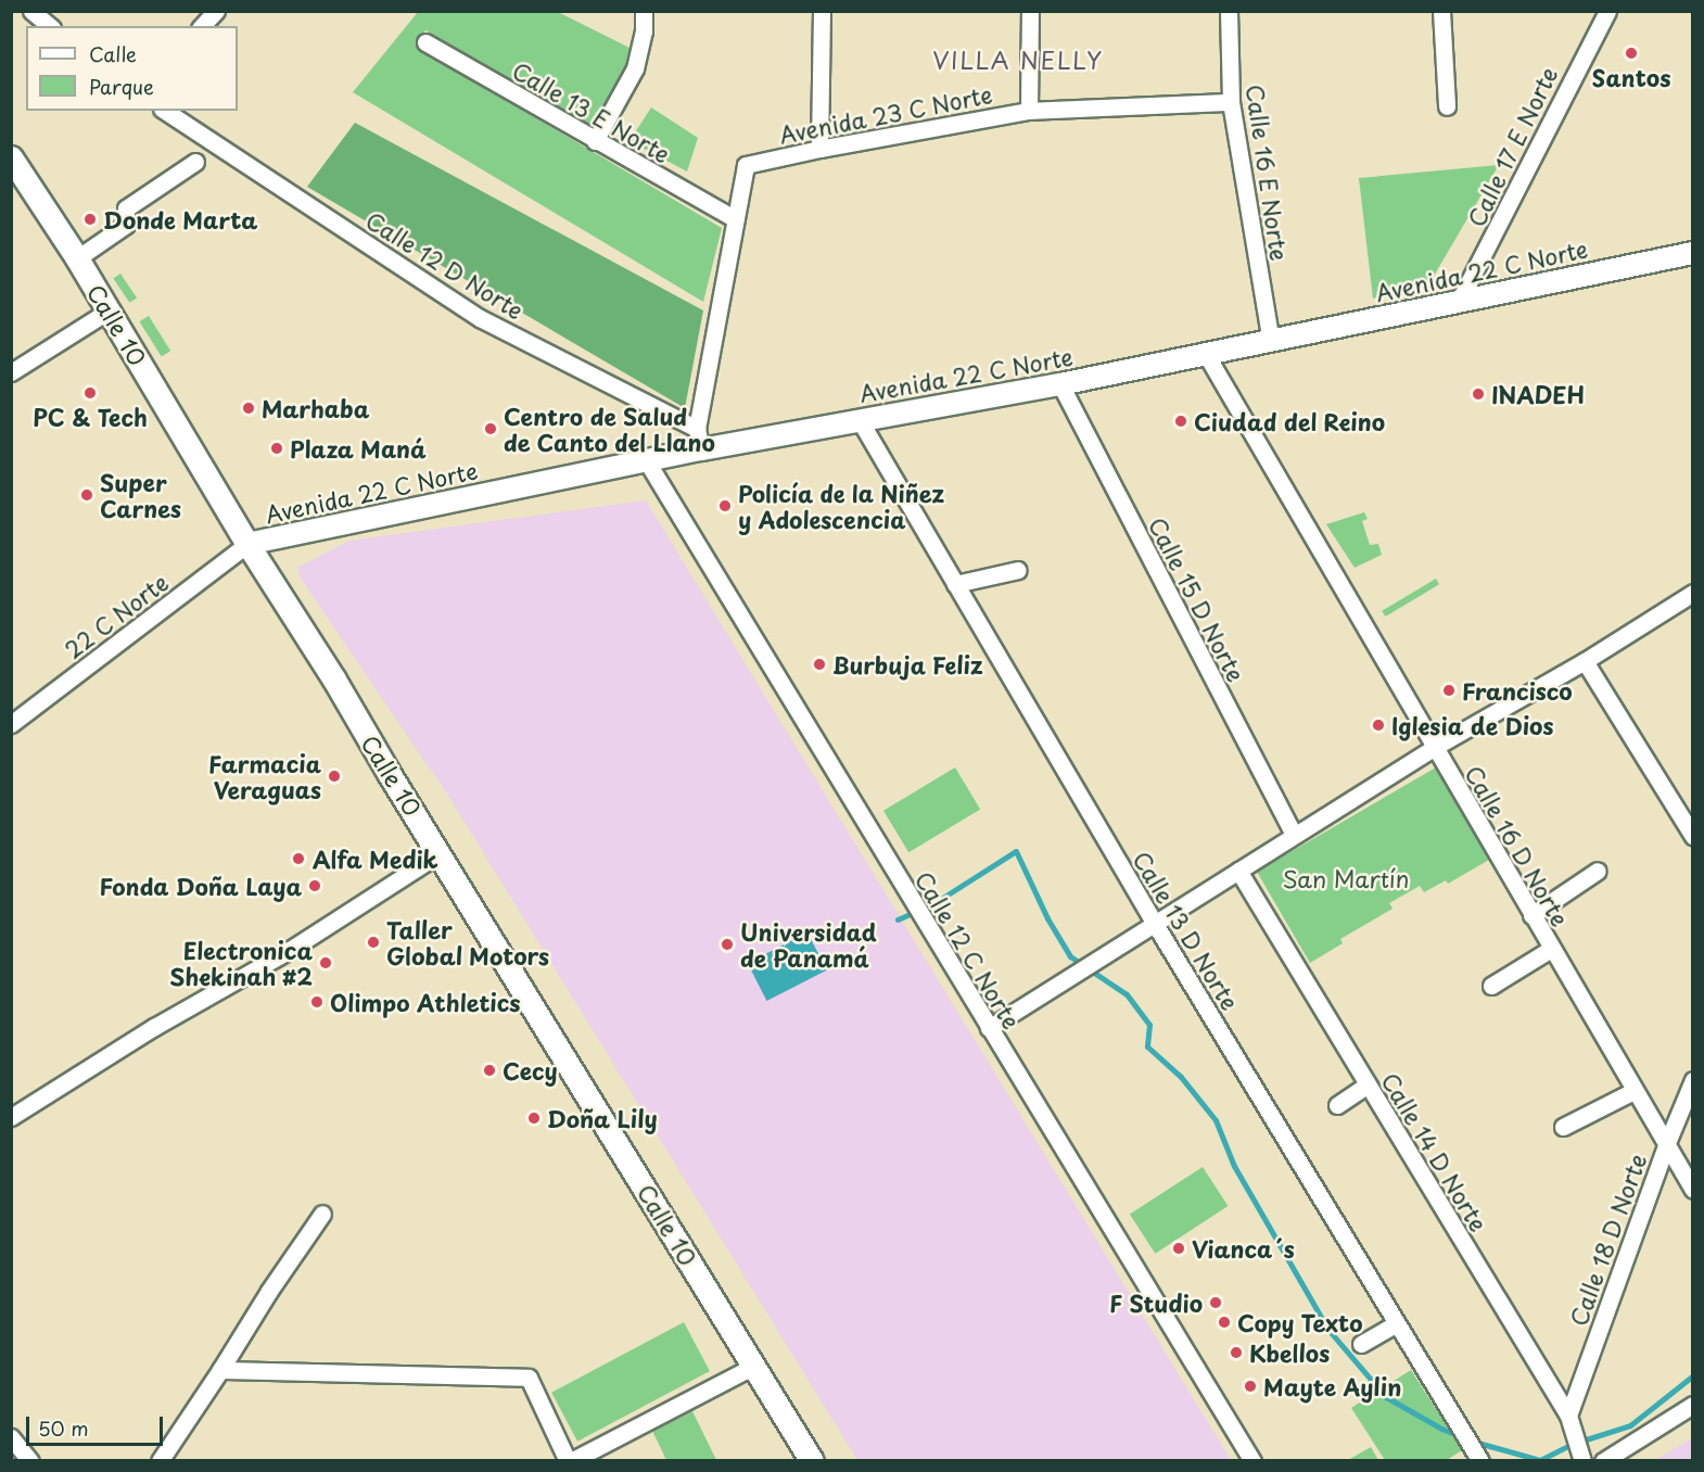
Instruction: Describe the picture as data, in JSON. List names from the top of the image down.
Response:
{
  "streets": {
    "main road": ["Calle 10"],
    "street": [
      "Calle 13 E Norte",
      "Avenida 23 C Norte",
      "Calle 17 E Norte",
      "Calle 16 E Norte",
      "Calle 12 D Norte",
      "Avenida 22 C Norte",
      "Calle 15 D Norte",
      "22 C Norte",
      "Calle 16 D Norte",
      "Calle 13 D Norte",
      "Calle 12 C Norte",
      "Calle 14 D Norte",
      "Calle 18 D Norte"
    ]
  },
  "crossings": [
    ["Calle 13 E Norte", "Avenida 23 C Norte"],
    ["Avenida 23 C Norte", "Calle 16 E Norte"],
    ["Calle 17 E Norte", "Avenida 22 C Norte"],
    ["Calle 16 E Norte", "Avenida 22 C Norte"],
    ["Calle 12 D Norte", "Avenida 22 C Norte"],
    ["Avenida 22 C Norte", "Calle 10"],
    ["Avenida 22 C Norte", "Calle 15 D Norte"],
    ["Avenida 22 C Norte", "22 C Norte"],
    ["Avenida 22 C Norte", "Calle 16 D Norte"],
    ["Avenida 22 C Norte", "Calle 13 D Norte"],
    ["Avenida 22 C Norte", "Calle 12 C Norte"],
    ["Calle 10", "22 C Norte"],
    ["Calle 16 D Norte", "Calle 18 D Norte"],
    ["Calle 14 D Norte", "Calle 18 D Norte"]
  ],
  "districts": ["VILLA NELLY"],
  "parks": ["San Martín"],
  "places": [
    "Santos",
    "Donde Marta",
    "PC & Tech",
    "INADEH",
    "Marhaba",
    "Ciudad del Reino",
    "Centro de Salud de Canto del Llano",
    "Plaza Maná",
    "Super Carnes",
    "Policía de la Niñez y Adolescencia",
    "Burbuja Feliz",
    "Francisco",
    "Iglesia de Dios",
    "Farmacia Veraguas",
    "Alfa Medik",
    "Fonda Doña Laya",
    "Taller Global Motors",
    "Universidad de Panamá",
    "Electronica Shekinah #2",
    "Olimpo Athletics",
    "Cecy",
    "Doña Lily",
    "Vianca´s",
    "F Studio",
    "Copy Texto",
    "Kbellos",
    "Mayte Aylin"
  ],
  "legend": ["Calle", "Parque"],
  "scale_bar": "50 m"
}
